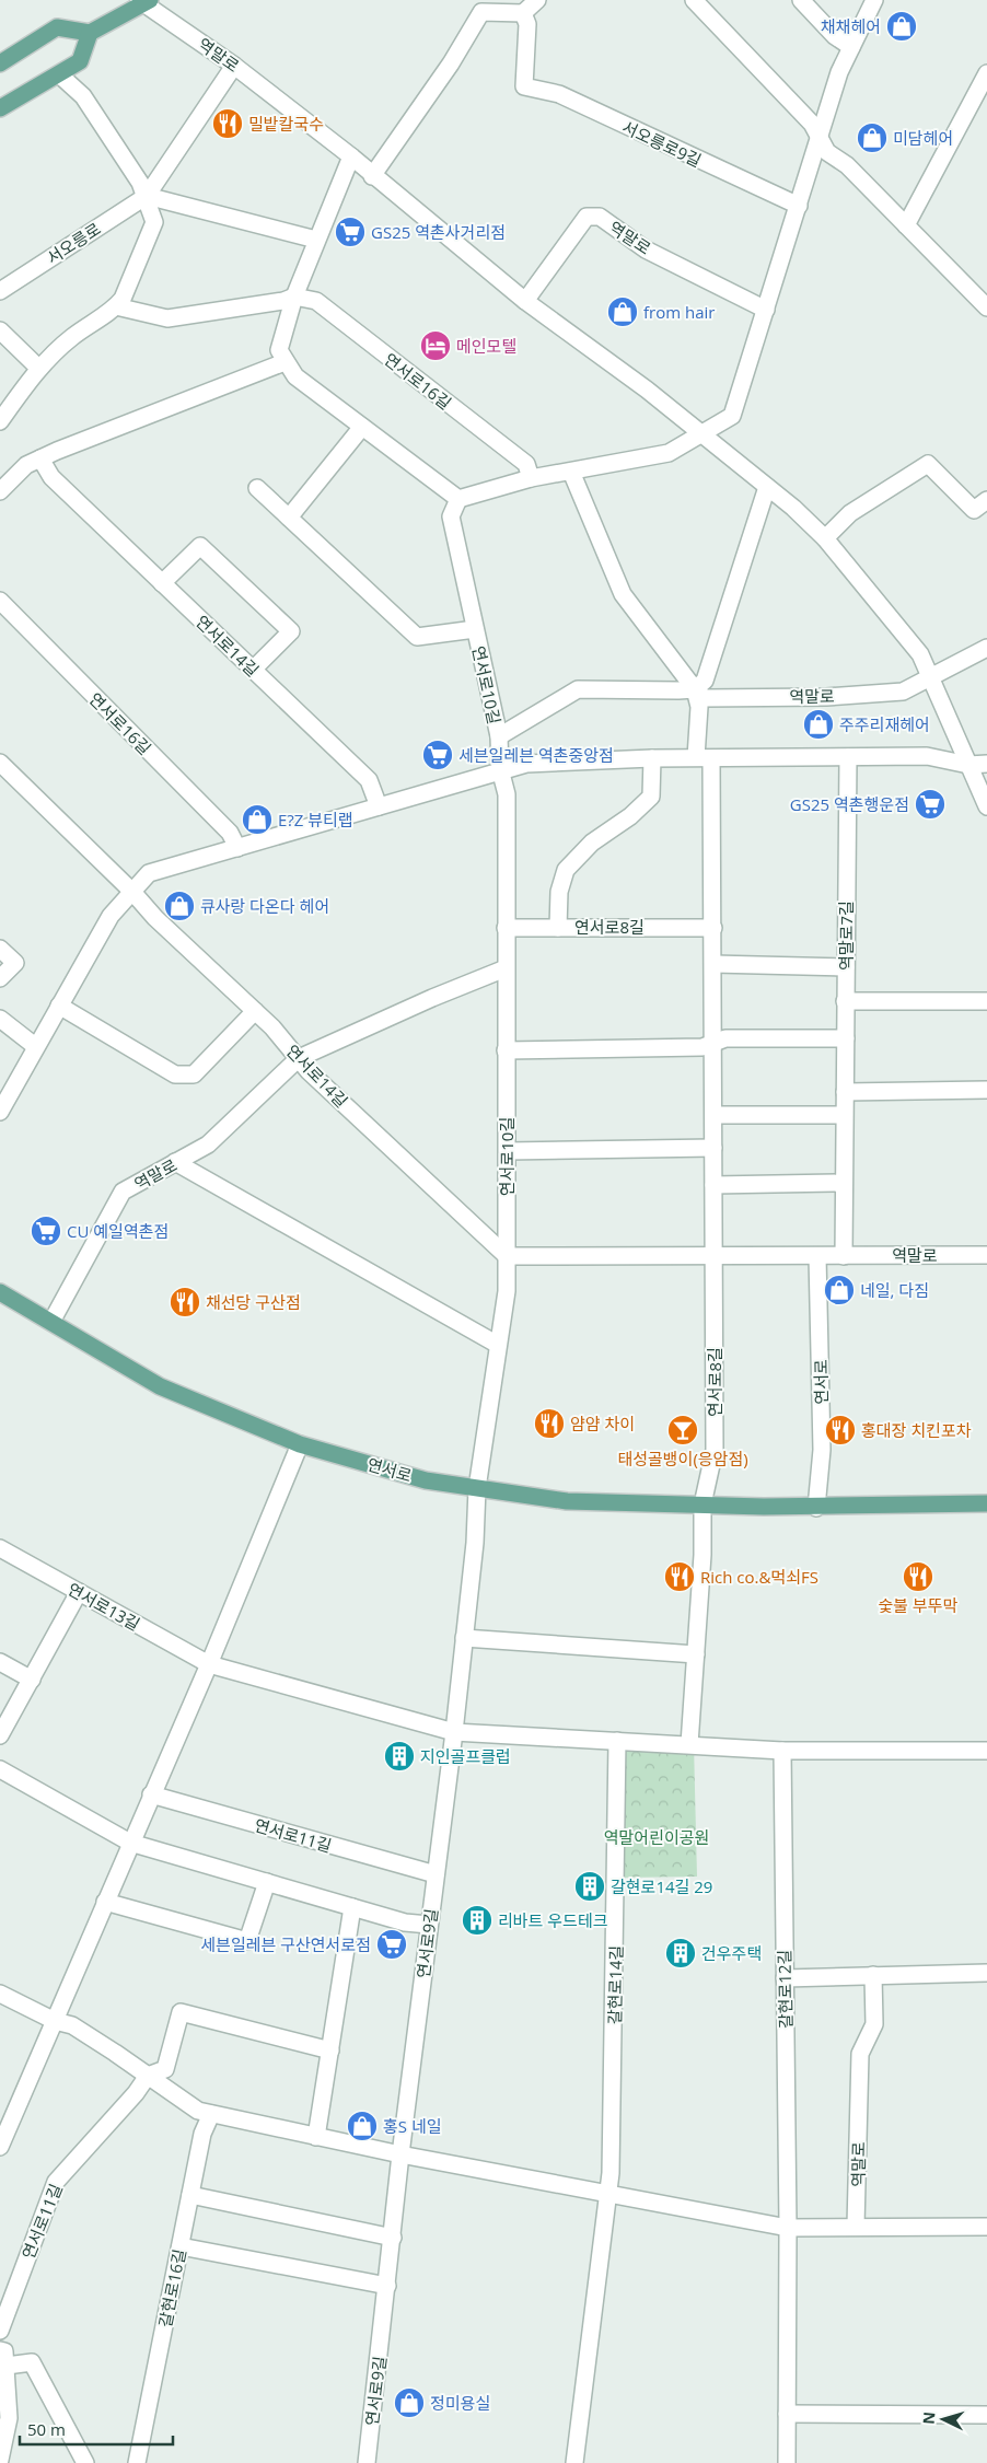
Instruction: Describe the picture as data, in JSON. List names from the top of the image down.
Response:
{
  "streets": {
    "main road": ["연서로"],
    "street": [
      "역말로",
      "서오릉로9길",
      "서오릉로",
      "연서로16길",
      "연서로14길",
      "연서로10길",
      "연서로8길",
      "역말로7길",
      "연서로13길",
      "연서로11길",
      "연서로9길",
      "갈현로14길",
      "갈현로12길",
      "갈현로16길"
    ]
  },
  "crossings": [
    ["역말로", "연서로14길"],
    ["역말로", "연서로10길"],
    ["역말로", "연서로8길"],
    ["역말로", "연서로"],
    ["연서로14길", "연서로10길"],
    ["연서로10길", "연서로8길"],
    ["연서로10길", "연서로"],
    ["연서로10길", "연서로9길"],
    ["연서로8길", "연서로"],
    ["연서로", "연서로9길"],
    ["연서로11길", "연서로9길"]
  ],
  "parks": ["역말어린이공원"],
  "places": {
    "shop": [
      "채채헤어",
      "미담헤어",
      "from hair",
      "주주리재헤어",
      "E?Z 뷰티랩",
      "큐사랑 다온다 헤어",
      "네일, 다짐",
      "홍S 네일",
      "정미용실"
    ],
    "restaurant": [
      "밀밭칼국수",
      "채선당 구산점",
      "얌얌 차이",
      "홍대장 치킨포차",
      "Rich co.&먹쇠FS",
      "숯불 부뚜막"
    ],
    "supermarket": [
      "GS25 역촌사거리점",
      "세븐일레븐 역촌중앙점",
      "GS25 역촌행운점",
      "CU 예일역촌점",
      "세븐일레븐 구산연서로점"
    ],
    "hotel": ["메인모텔"],
    "bar": ["태성골뱅이(응암점)"],
    "building": [
      "지인골프클럽",
      "갈현로14길 29",
      "리바트 우드테크",
      "건우주택"
    ]
  },
  "scale_bar": "50 m",
  "north": "left"
}
